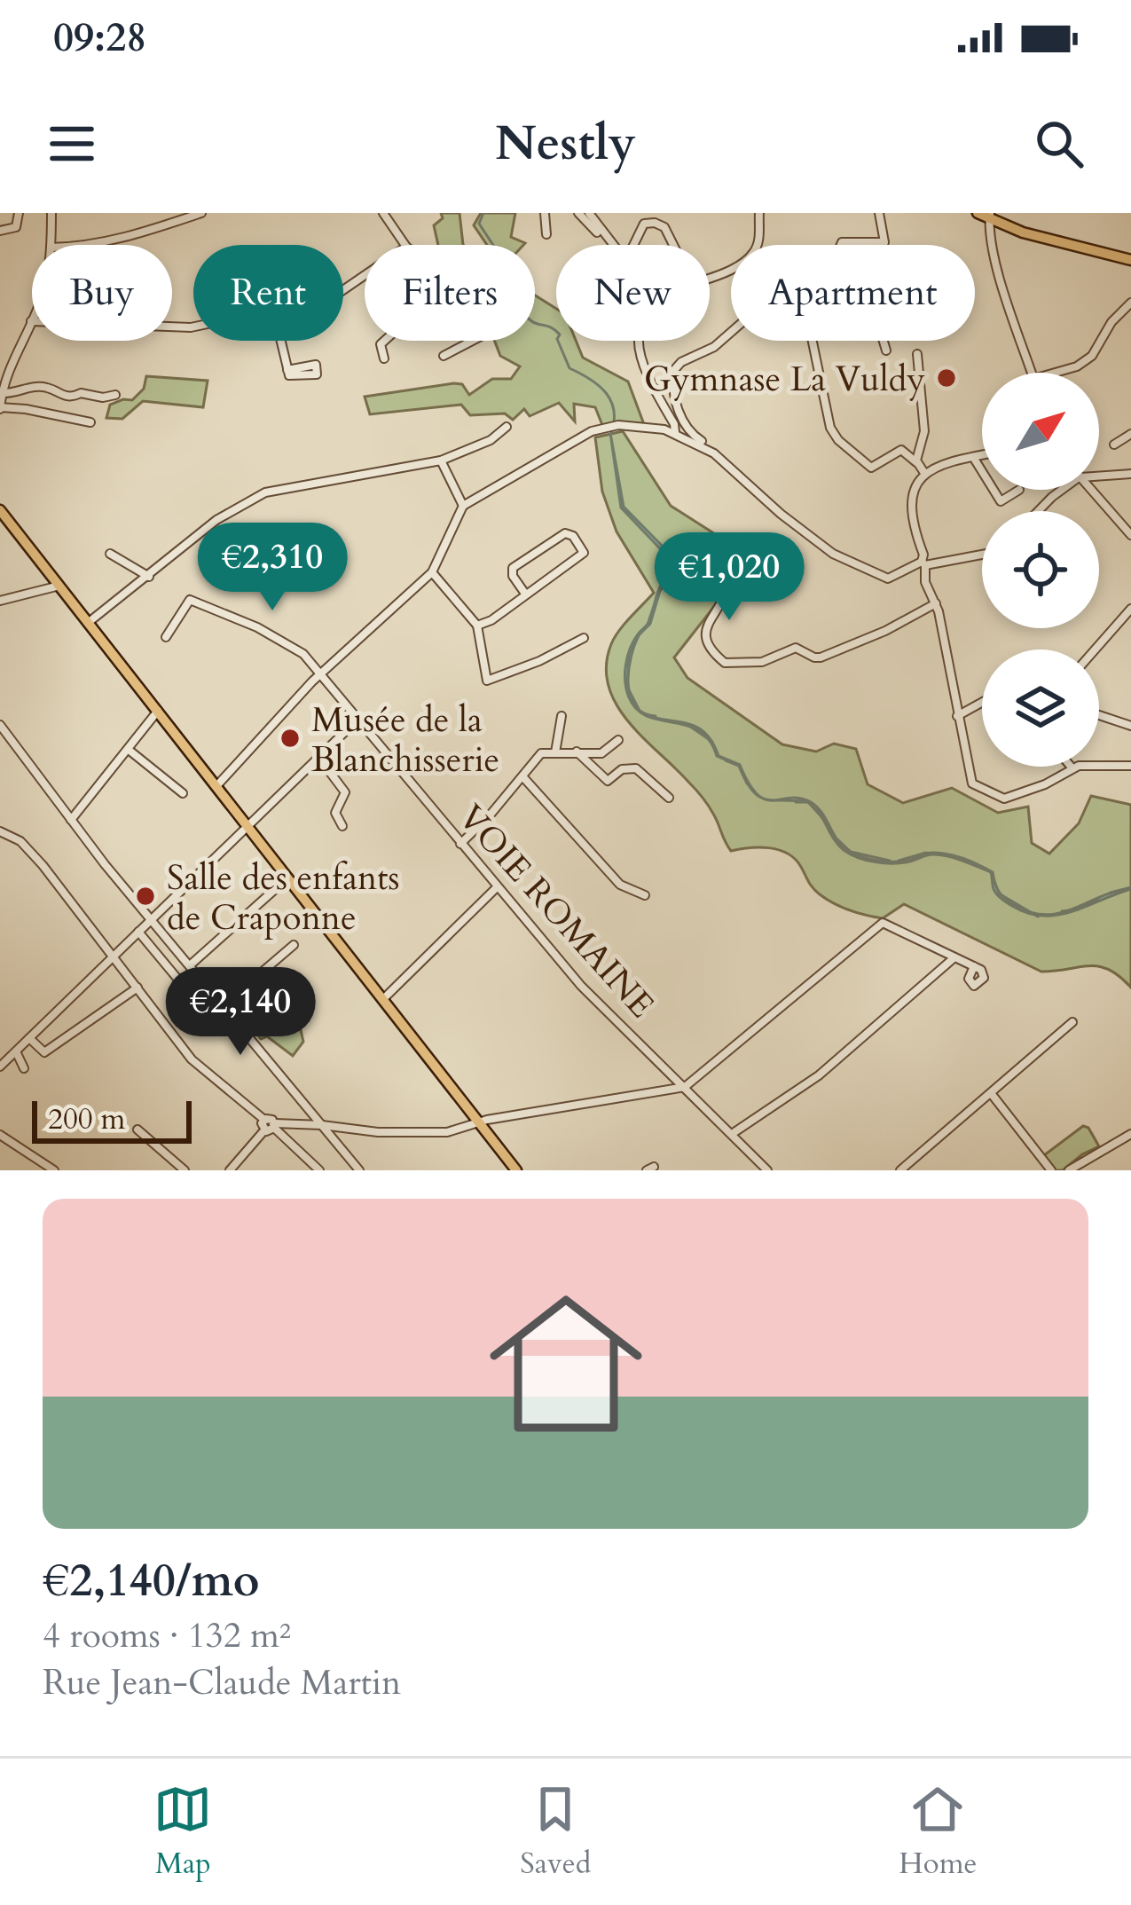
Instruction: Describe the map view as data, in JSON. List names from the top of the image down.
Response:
{
  "streets": {
    "street": ["VOIE ROMAINE"]
  },
  "places": ["Gymnase La Vuldy", "Musée de la Blanchisserie", "Salle des enfants de Craponne"],
  "scale_bar": "200 m",
  "north": "top right",
  "page": {
    "status": "09:28",
    "header": "Nestly",
    "chip": [
      "Buy",
      "Rent",
      "Filters",
      "New",
      "Apartment"
    ],
    "price": ["€2,310", "€1,020", "€2,140"],
    "scale": "200 m",
    "list": [
      {
        "name": "€2,140/mo",
        "note": "4 rooms · 132 m² · Rue Jean-Claude Martin"
      }
    ],
    "tabs": ["Map", "Saved", "Home"]
  }
}
